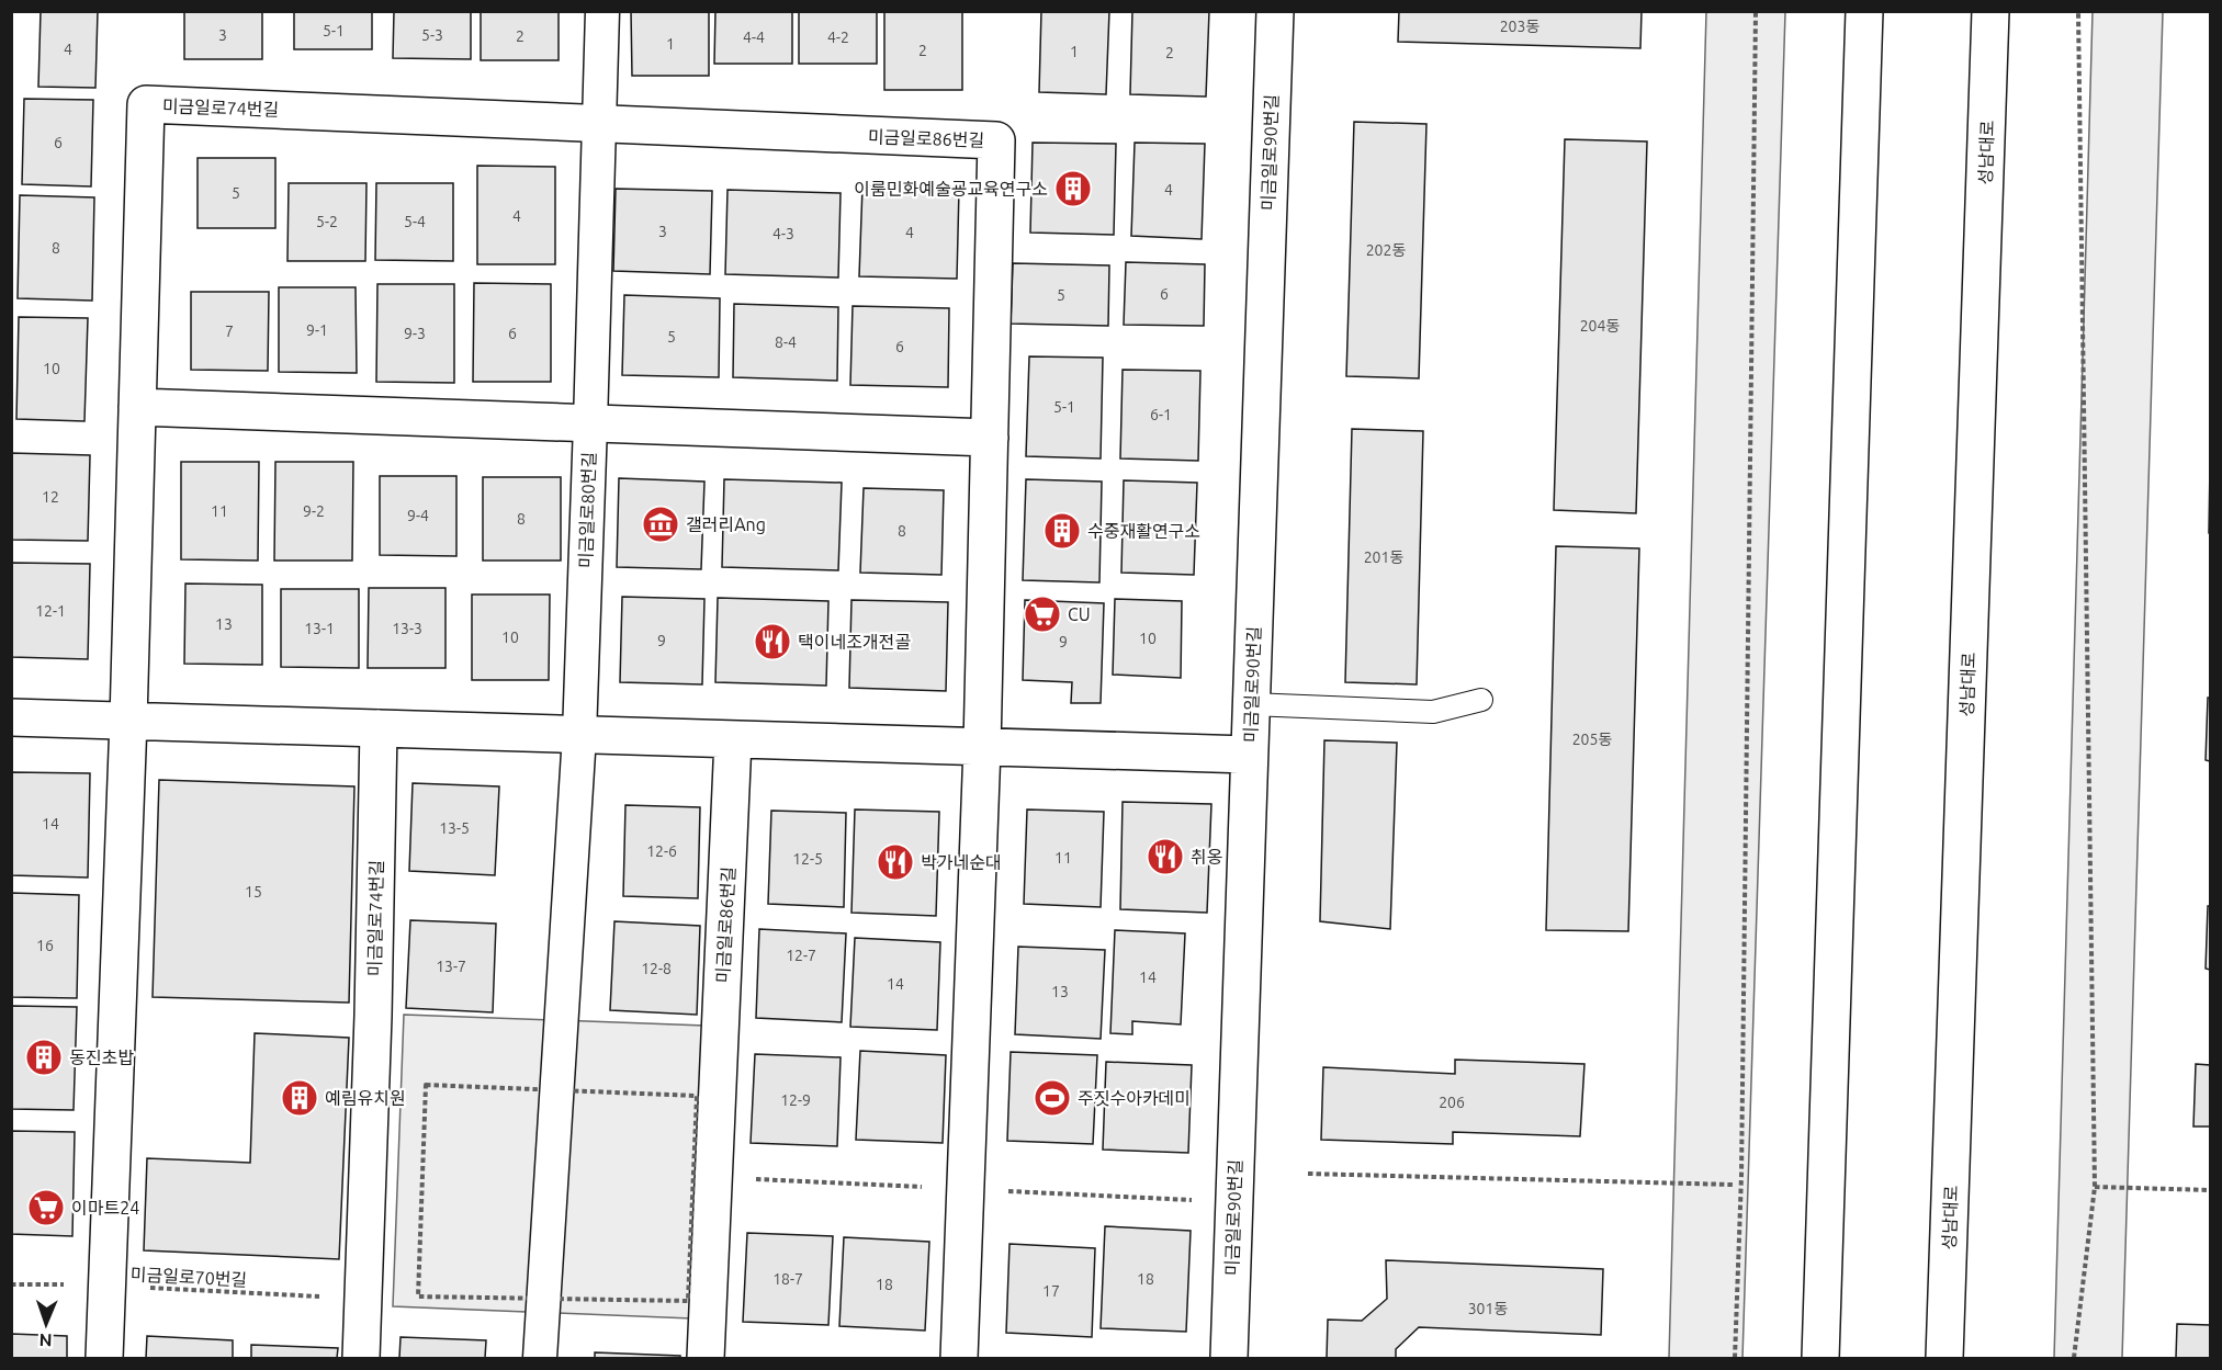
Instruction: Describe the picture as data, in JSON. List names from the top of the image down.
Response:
{
  "streets": {
    "street": [
      "미금일로74번길",
      "미금일로86번길",
      "미금일로90번길",
      "성남대로",
      "미금일로80번길"
    ],
    "path": ["미금일로70번길"]
  },
  "crossings": [
    ["미금일로74번길", "미금일로86번길"],
    ["미금일로74번길", "미금일로80번길"],
    ["미금일로74번길", "미금일로70번길"],
    ["미금일로86번길", "미금일로80번길"]
  ],
  "places": {
    "building": [
      "이룸민화예술굥교육연구소",
      "수중재활연구소",
      "동진초밥",
      "예림유치원"
    ],
    "museum": ["갤러리Ang"],
    "supermarket": ["CU", "이마트24"],
    "restaurant": ["택이네조개전골", "취옹", "박가네순대"],
    "sports": ["주짓수아카데미"]
  },
  "house_numbers": [
    "203동",
    "5-1",
    "3",
    "5-3",
    "2",
    "4-4",
    "4-2",
    "1",
    "4",
    "2",
    "1",
    "2",
    "6",
    "4",
    "5",
    "4",
    "5-2",
    "5-4",
    "3",
    "4",
    "4-3",
    "8",
    "202동",
    "6",
    "5",
    "204동",
    "9-1",
    "7",
    "9-3",
    "6",
    "5",
    "8-4",
    "6",
    "10",
    "5-1",
    "6-1",
    "12",
    "11",
    "9-2",
    "9-4",
    "8",
    "8",
    "201동",
    "12-1",
    "13",
    "13-1",
    "13-3",
    "10",
    "10",
    "9",
    "9",
    "205동",
    "14",
    "13-5",
    "12-6",
    "11",
    "12-5",
    "15",
    "16",
    "12-7",
    "13-7",
    "12-8",
    "14",
    "14",
    "13",
    "12-9",
    "206",
    "18-7",
    "18",
    "18",
    "17",
    "301동"
  ],
  "north": "bottom"
}
